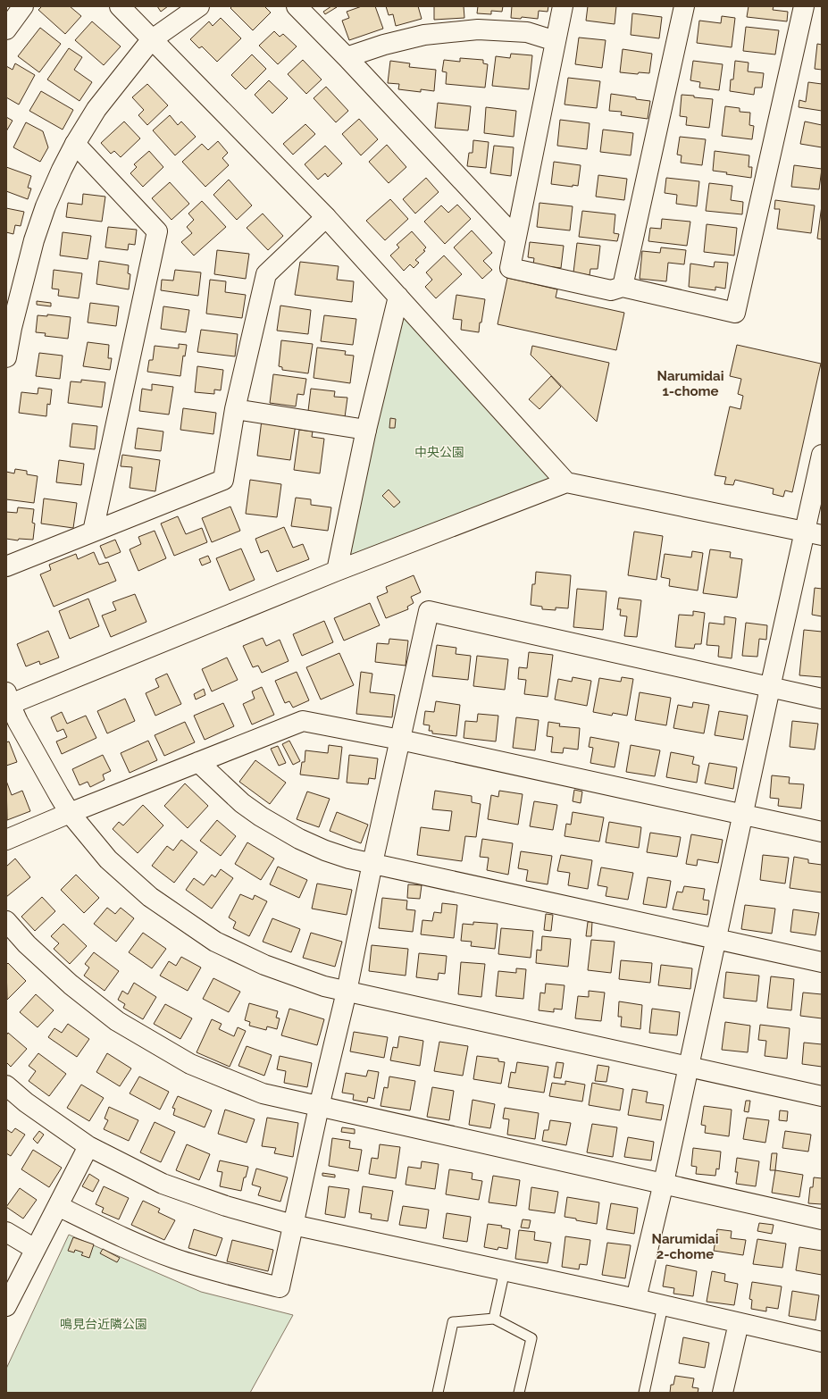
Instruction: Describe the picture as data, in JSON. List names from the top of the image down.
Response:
{
  "districts": ["Narumidai 1-chome", "Narumidai 2-chome"],
  "parks": ["中央公園", "鳴見台近隣公園"]
}
